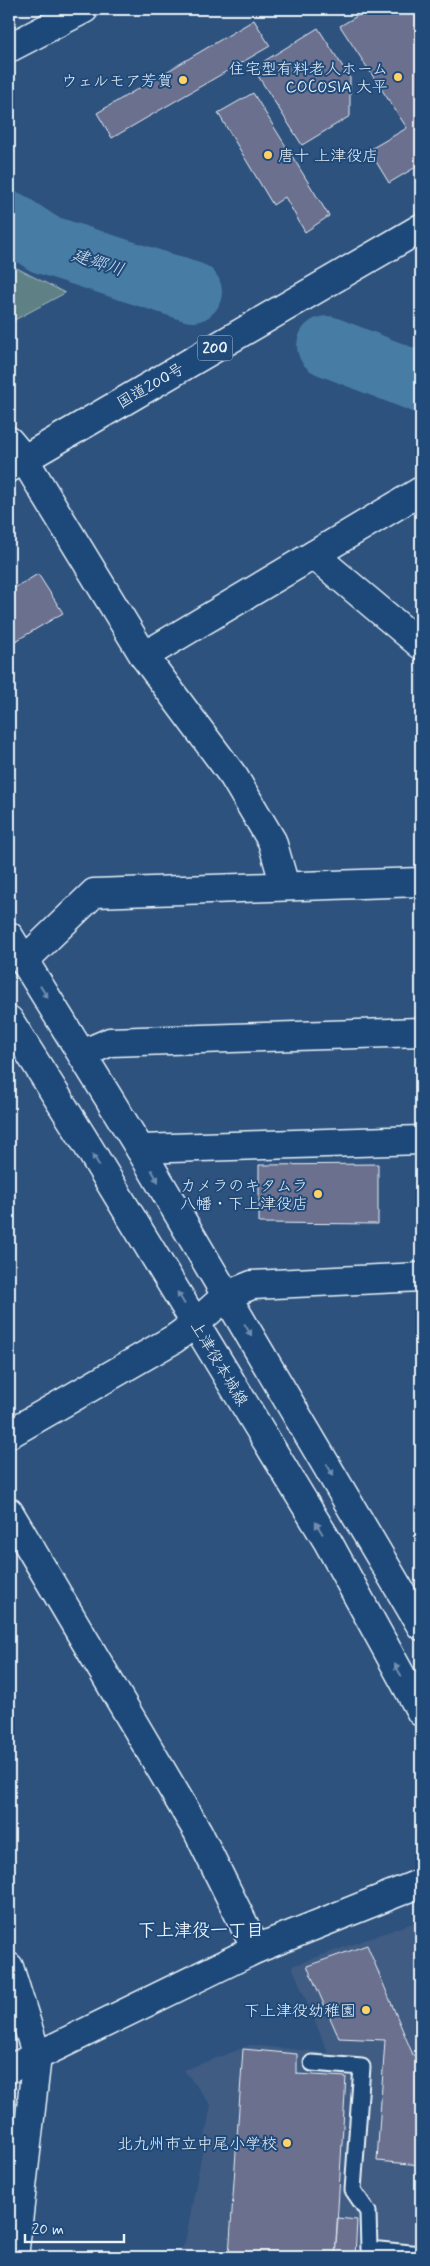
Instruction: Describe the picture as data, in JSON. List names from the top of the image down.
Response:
{
  "streets": {
    "main road": ["200", "国道200号", "上津役本城線"]
  },
  "districts": ["下上津役一丁目"],
  "water": ["建郷川"],
  "places": [
    "住宅型有料老人ホーム COCOSIA 大平",
    "ウェルモア芳賀",
    "唐十 上津役店",
    "カメラのキタムラ 八幡・下上津役店",
    "下上津役幼稚園",
    "北九州市立中尾小学校"
  ],
  "scale_bar": "20 m"
}
